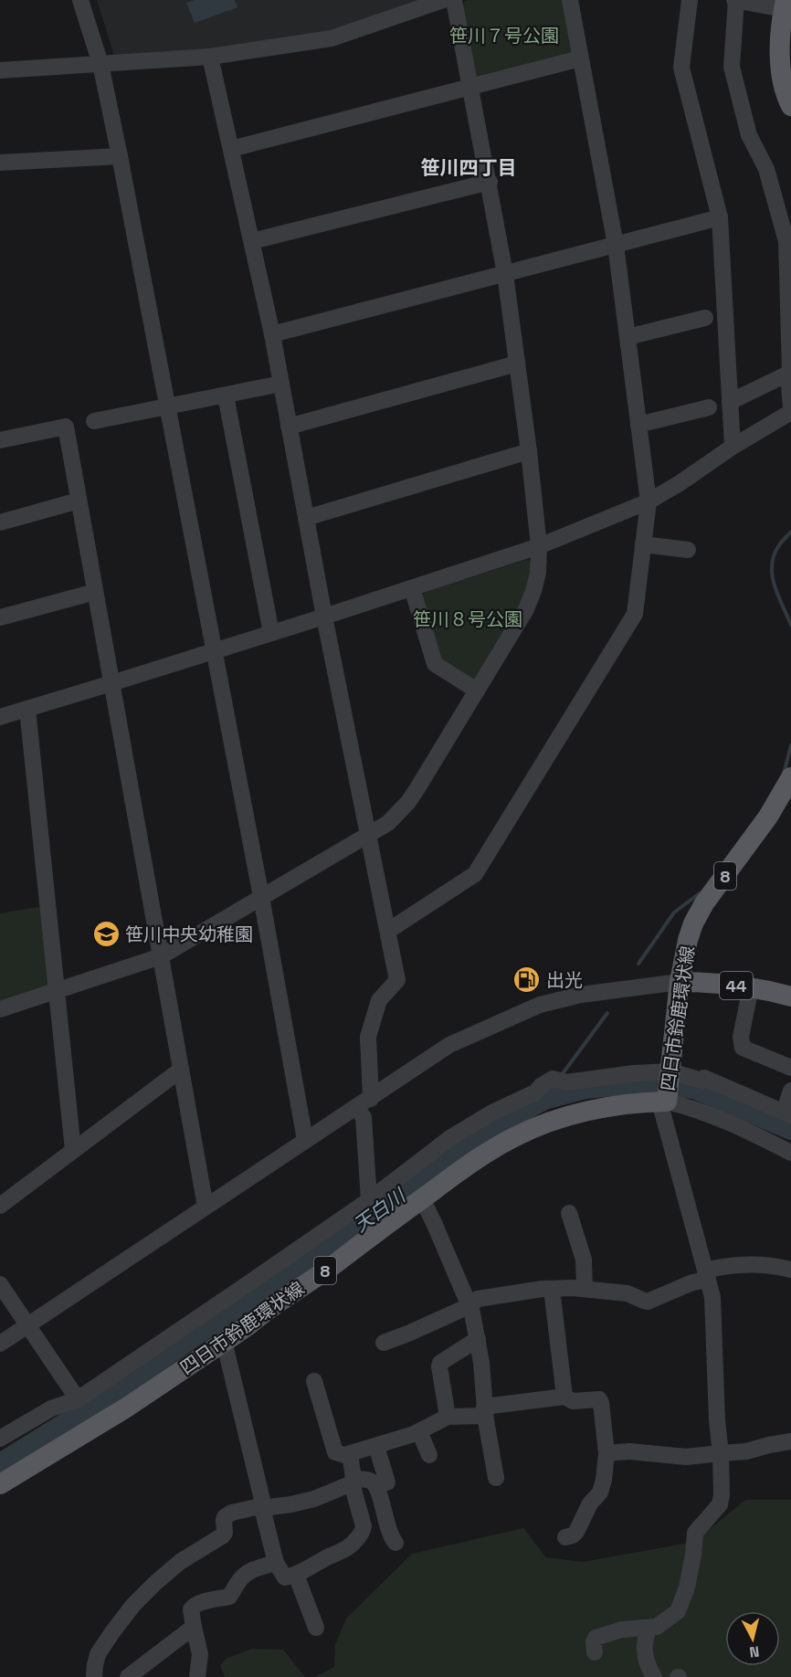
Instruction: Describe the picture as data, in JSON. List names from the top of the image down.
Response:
{
  "streets": {
    "main road": ["8", "44", "四日市鈴鹿環状線"]
  },
  "crossings": [
    ["44", "四日市鈴鹿環状線"]
  ],
  "districts": ["笹川四丁目"],
  "water": ["天白川"],
  "parks": ["笹川７号公園", "笹川８号公園"],
  "places": {
    "school or university": ["笹川中央幼稚園"],
    "fuel station": ["出光"]
  },
  "north": "bottom"
}
